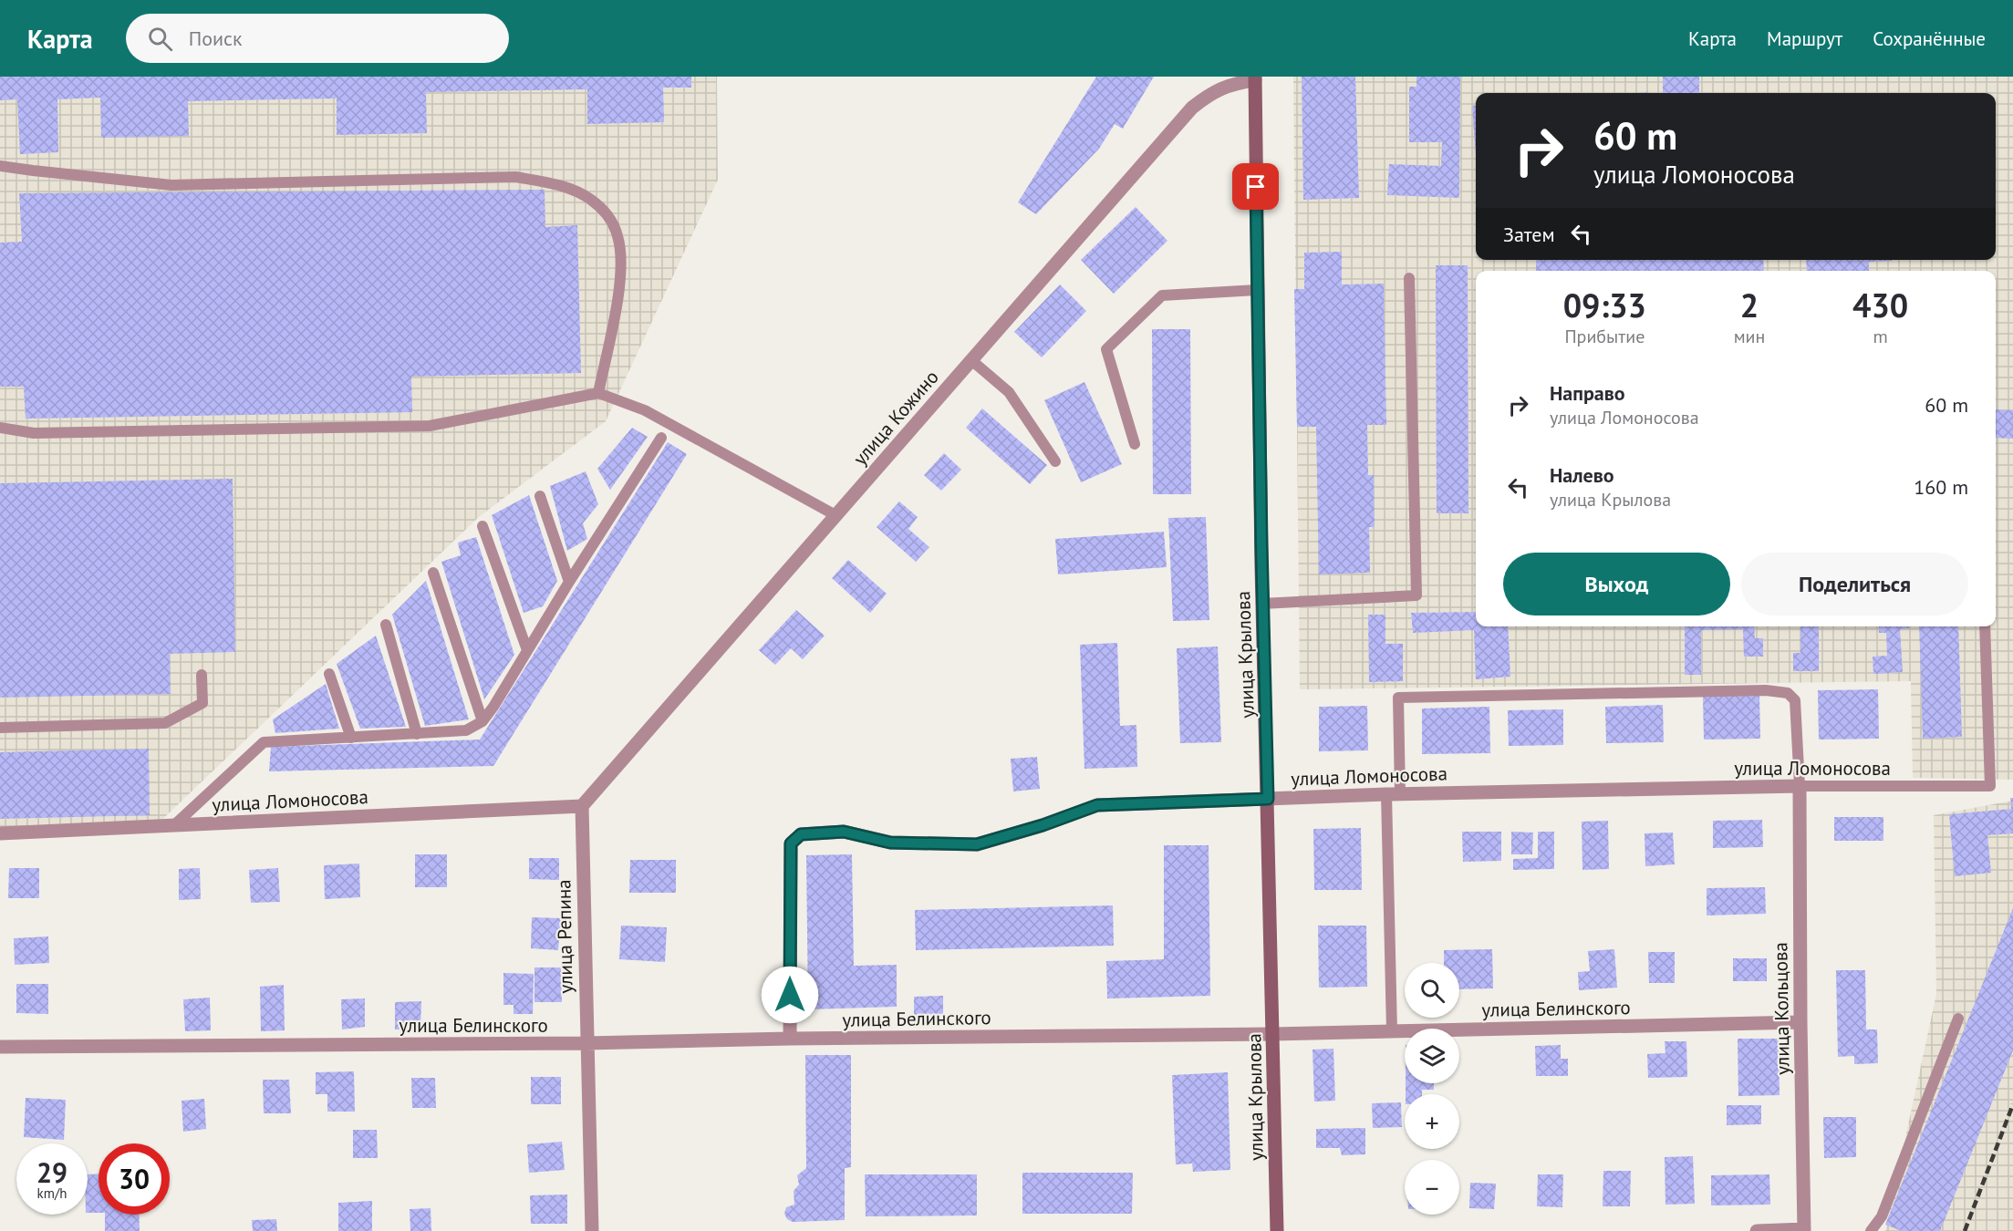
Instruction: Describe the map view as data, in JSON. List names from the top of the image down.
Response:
{
  "streets": {
    "main road": ["улица Крылова"],
    "street": [
      "улица Кожино",
      "улица Ломоносова",
      "улица Репина",
      "улица Белинского",
      "улица Кольцова"
    ]
  },
  "crossings": [
    ["улица Кожино", "улица Крылова"],
    ["улица Кожино", "улица Ломоносова"],
    ["улица Кожино", "улица Репина"],
    ["улица Крылова", "улица Ломоносова"],
    ["улица Крылова", "улица Белинского"],
    ["улица Ломоносова", "улица Репина"],
    ["улица Ломоносова", "улица Белинского"],
    ["улица Ломоносова", "улица Кольцова"],
    ["улица Репина", "улица Белинского"],
    ["улица Белинского", "улица Кольцова"]
  ],
  "page": {
    "header": "Карта",
    "search": "Поиск",
    "nav": ["Карта", "Маршрут", "Сохранённые"],
    "turn": ["60 m", "улица Ломоносова"],
    "then": "Затем",
    "eta": [
      "09:33",
      "Прибытие",
      "2",
      "мин",
      "430",
      "m"
    ],
    "list": [
      {
        "name": "Направо",
        "note": "улица Ломоносова",
        "value": "60 m"
      },
      {
        "name": "Налево",
        "note": "улица Крылова",
        "value": "160 m"
      }
    ],
    "buttons": ["Выход", "Поделиться"],
    "map_buttons": ["+", "−"],
    "speed": "29 km/h",
    "limit": "30"
  }
}
